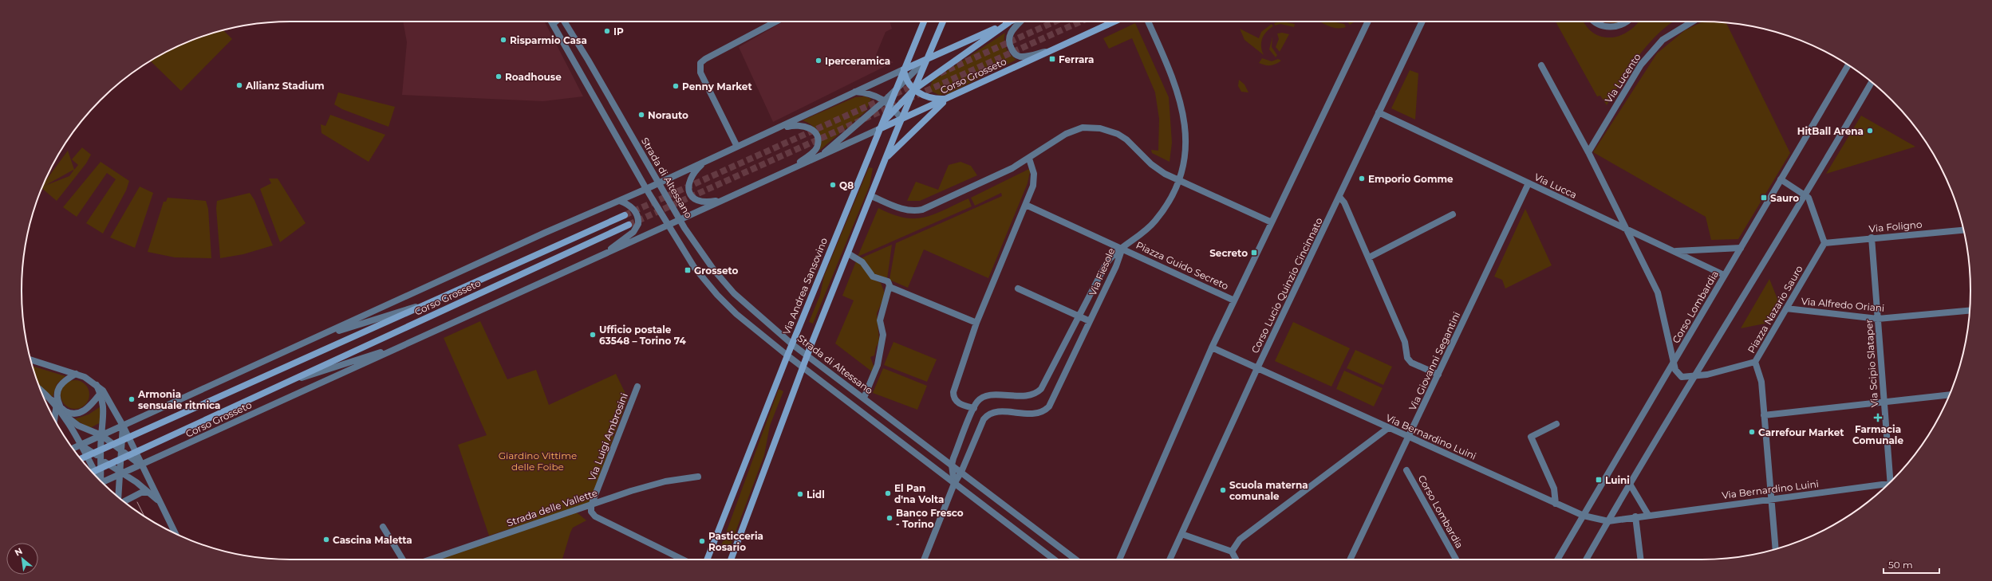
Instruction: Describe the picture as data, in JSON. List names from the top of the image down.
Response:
{
  "streets": {
    "main road": ["Corso Grosseto", "Via Andrea Sansovino"],
    "street": [
      "Via Lucento",
      "Strada di Altessano",
      "Via Lucca",
      "Via Foligno",
      "Piazza Guido Secreto",
      "Via Fiesole",
      "Corso Lucio Quinzio Cincinnato",
      "Via Alfredo Oriani",
      "Corso Lombardia",
      "Piazza Nazario Sauro",
      "Via Giovanni Segantini",
      "Via Scipio Slataper",
      "Via Luigi Ambrosini",
      "Via Bernardino Luini",
      "Strada delle Vallette"
    ]
  },
  "crossings": [
    ["Corso Grosseto", "Strada di Altessano"],
    ["Corso Grosseto", "Via Andrea Sansovino"],
    ["Strada di Altessano", "Via Fiesole"],
    ["Strada di Altessano", "Via Andrea Sansovino"],
    ["Via Lucca", "Corso Lucio Quinzio Cincinnato"],
    ["Via Lucca", "Corso Lombardia"],
    ["Via Lucca", "Piazza Nazario Sauro"],
    ["Via Lucca", "Via Giovanni Segantini"],
    ["Via Foligno", "Piazza Nazario Sauro"],
    ["Via Foligno", "Via Scipio Slataper"],
    ["Piazza Guido Secreto", "Via Fiesole"],
    ["Corso Lucio Quinzio Cincinnato", "Via Bernardino Luini"],
    ["Via Alfredo Oriani", "Piazza Nazario Sauro"],
    ["Via Alfredo Oriani", "Via Scipio Slataper"],
    ["Corso Lombardia", "Piazza Nazario Sauro"],
    ["Corso Lombardia", "Via Bernardino Luini"],
    ["Via Giovanni Segantini", "Via Bernardino Luini"],
    ["Via Luigi Ambrosini", "Strada delle Vallette"]
  ],
  "parks": ["Giardino Vittime delle Foibe"],
  "places": {
    "other": [
      "IP",
      "Risparmio Casa",
      "Iperceramica",
      "Roadhouse",
      "Allianz Stadium",
      "Penny Market",
      "Norauto",
      "HitBall Arena",
      "Emporio Gomme",
      "Q8",
      "Ufficio postale 63548 – Torino 74",
      "Armonia sensuale ritmica",
      "Carrefour Market",
      "Scuola materna comunale",
      "El Pan d'na Volta",
      "Lidl",
      "Banco Fresco - Torino",
      "Cascina Maletta",
      "Pasticceria Rosario"
    ],
    "transit": [
      "Ferrara",
      "Sauro",
      "Secreto",
      "Grosseto",
      "Luini"
    ],
    "health": ["Farmacia Comunale"]
  },
  "scale_bar": "50 m",
  "north": "top left"
}
